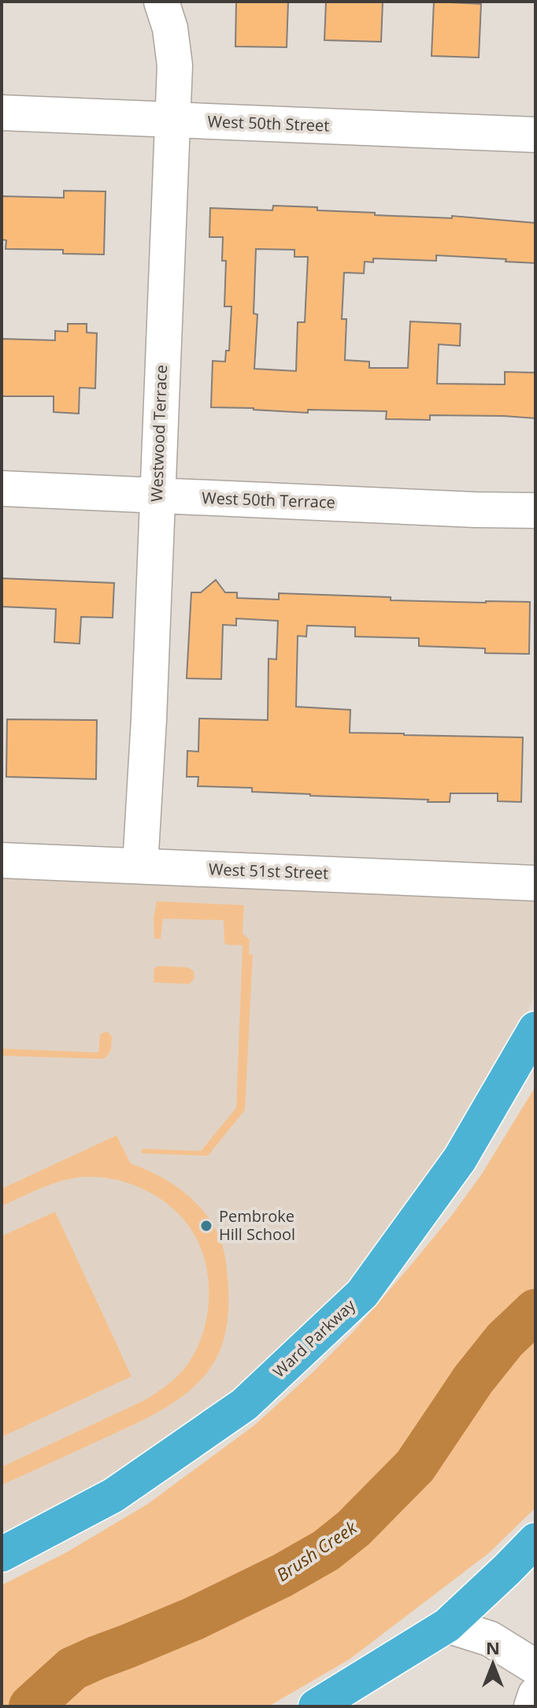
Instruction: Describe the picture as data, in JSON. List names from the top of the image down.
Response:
{
  "streets": {
    "highway": ["Ward Parkway"],
    "street": [
      "West 50th Street",
      "Westwood Terrace",
      "West 50th Terrace",
      "West 51st Street"
    ]
  },
  "crossings": [
    ["West 50th Street", "Westwood Terrace"],
    ["Westwood Terrace", "West 50th Terrace"],
    ["Westwood Terrace", "West 51st Street"]
  ],
  "water": ["Brush Creek"],
  "places": ["Pembroke Hill School"],
  "north": "top"
}
